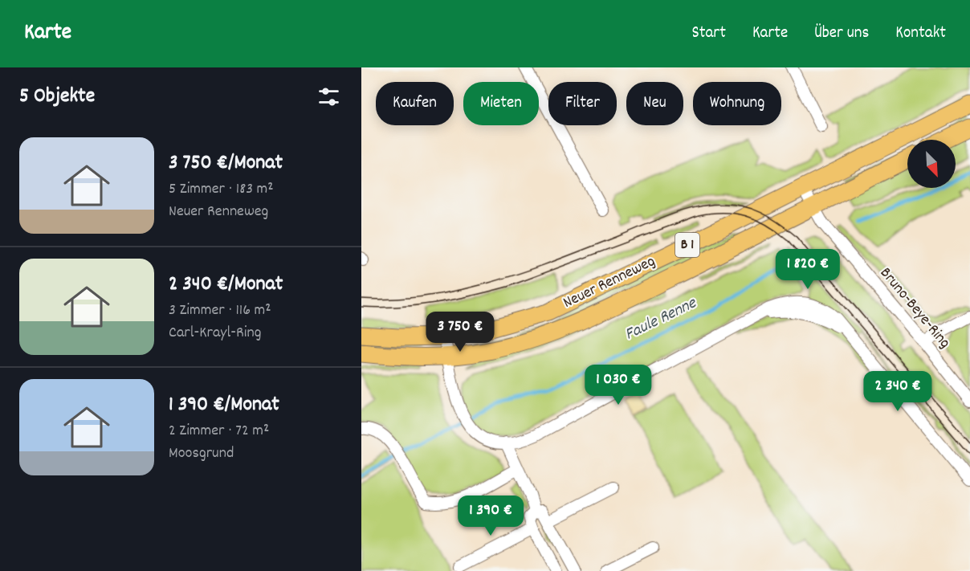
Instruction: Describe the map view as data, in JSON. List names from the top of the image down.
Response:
{
  "streets": {
    "main road": ["B 1", "Neuer Renneweg"],
    "street": ["Bruno-Beye-Ring"]
  },
  "crossings": [
    ["Neuer Renneweg", "Bruno-Beye-Ring"]
  ],
  "water": ["Faule Renne"],
  "north": "bottom right",
  "page": {
    "header": "Karte",
    "nav": [
      "Start",
      "Karte",
      "Über uns",
      "Kontakt"
    ],
    "heading": "5 Objekte",
    "chip": [
      "Kaufen",
      "Mieten",
      "Filter",
      "Neu",
      "Wohnung"
    ],
    "list": [
      {
        "name": "3 750 €/Monat",
        "note": "5 Zimmer · 183 m² · Neuer Renneweg"
      },
      {
        "name": "2 340 €/Monat",
        "note": "3 Zimmer · 116 m² · Carl-Krayl-Ring"
      },
      {
        "name": "1 390 €/Monat",
        "note": "2 Zimmer · 72 m² · Moosgrund"
      }
    ],
    "price": [
      "1 820 €",
      "3 750 €",
      "1 030 €",
      "2 340 €",
      "1 390 €"
    ]
  }
}
